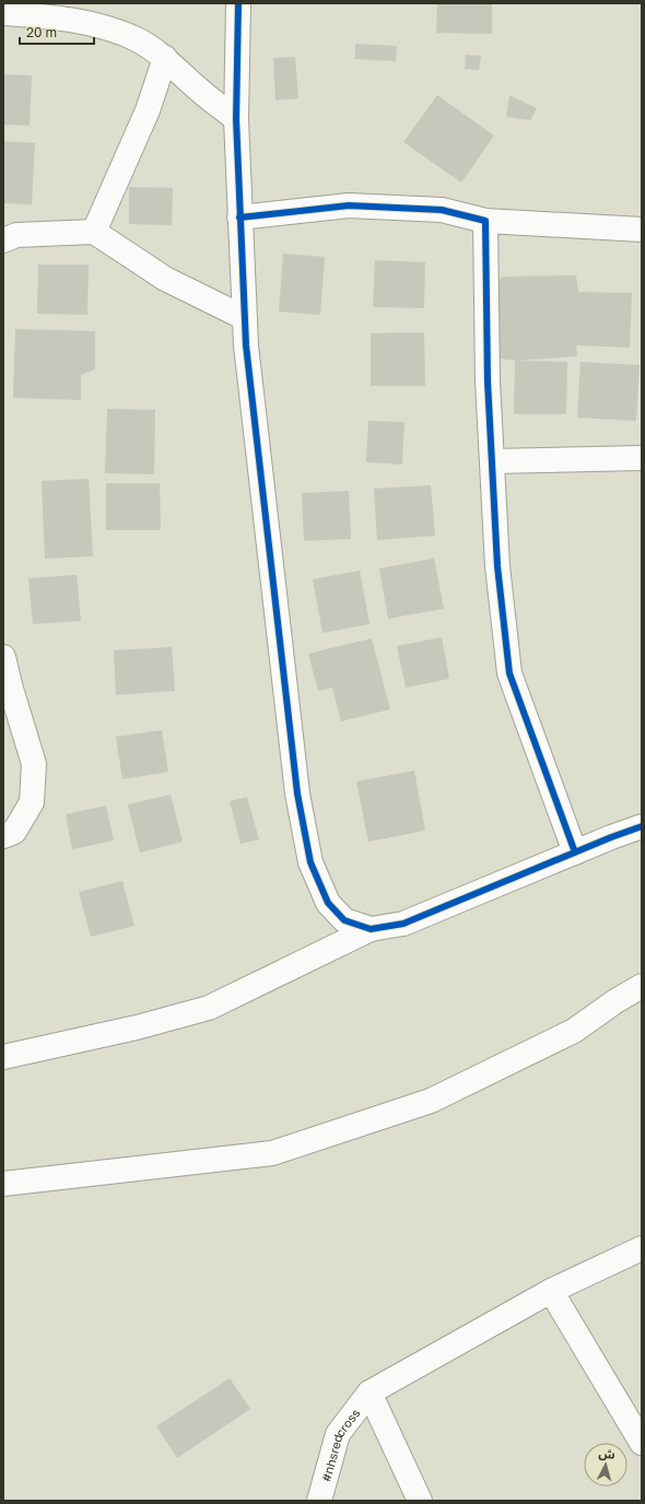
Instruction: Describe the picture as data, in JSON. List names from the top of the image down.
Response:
{
  "streets": {
    "street": ["#nhsredcross"]
  },
  "scale_bar": "20 m",
  "north": "top"
}
